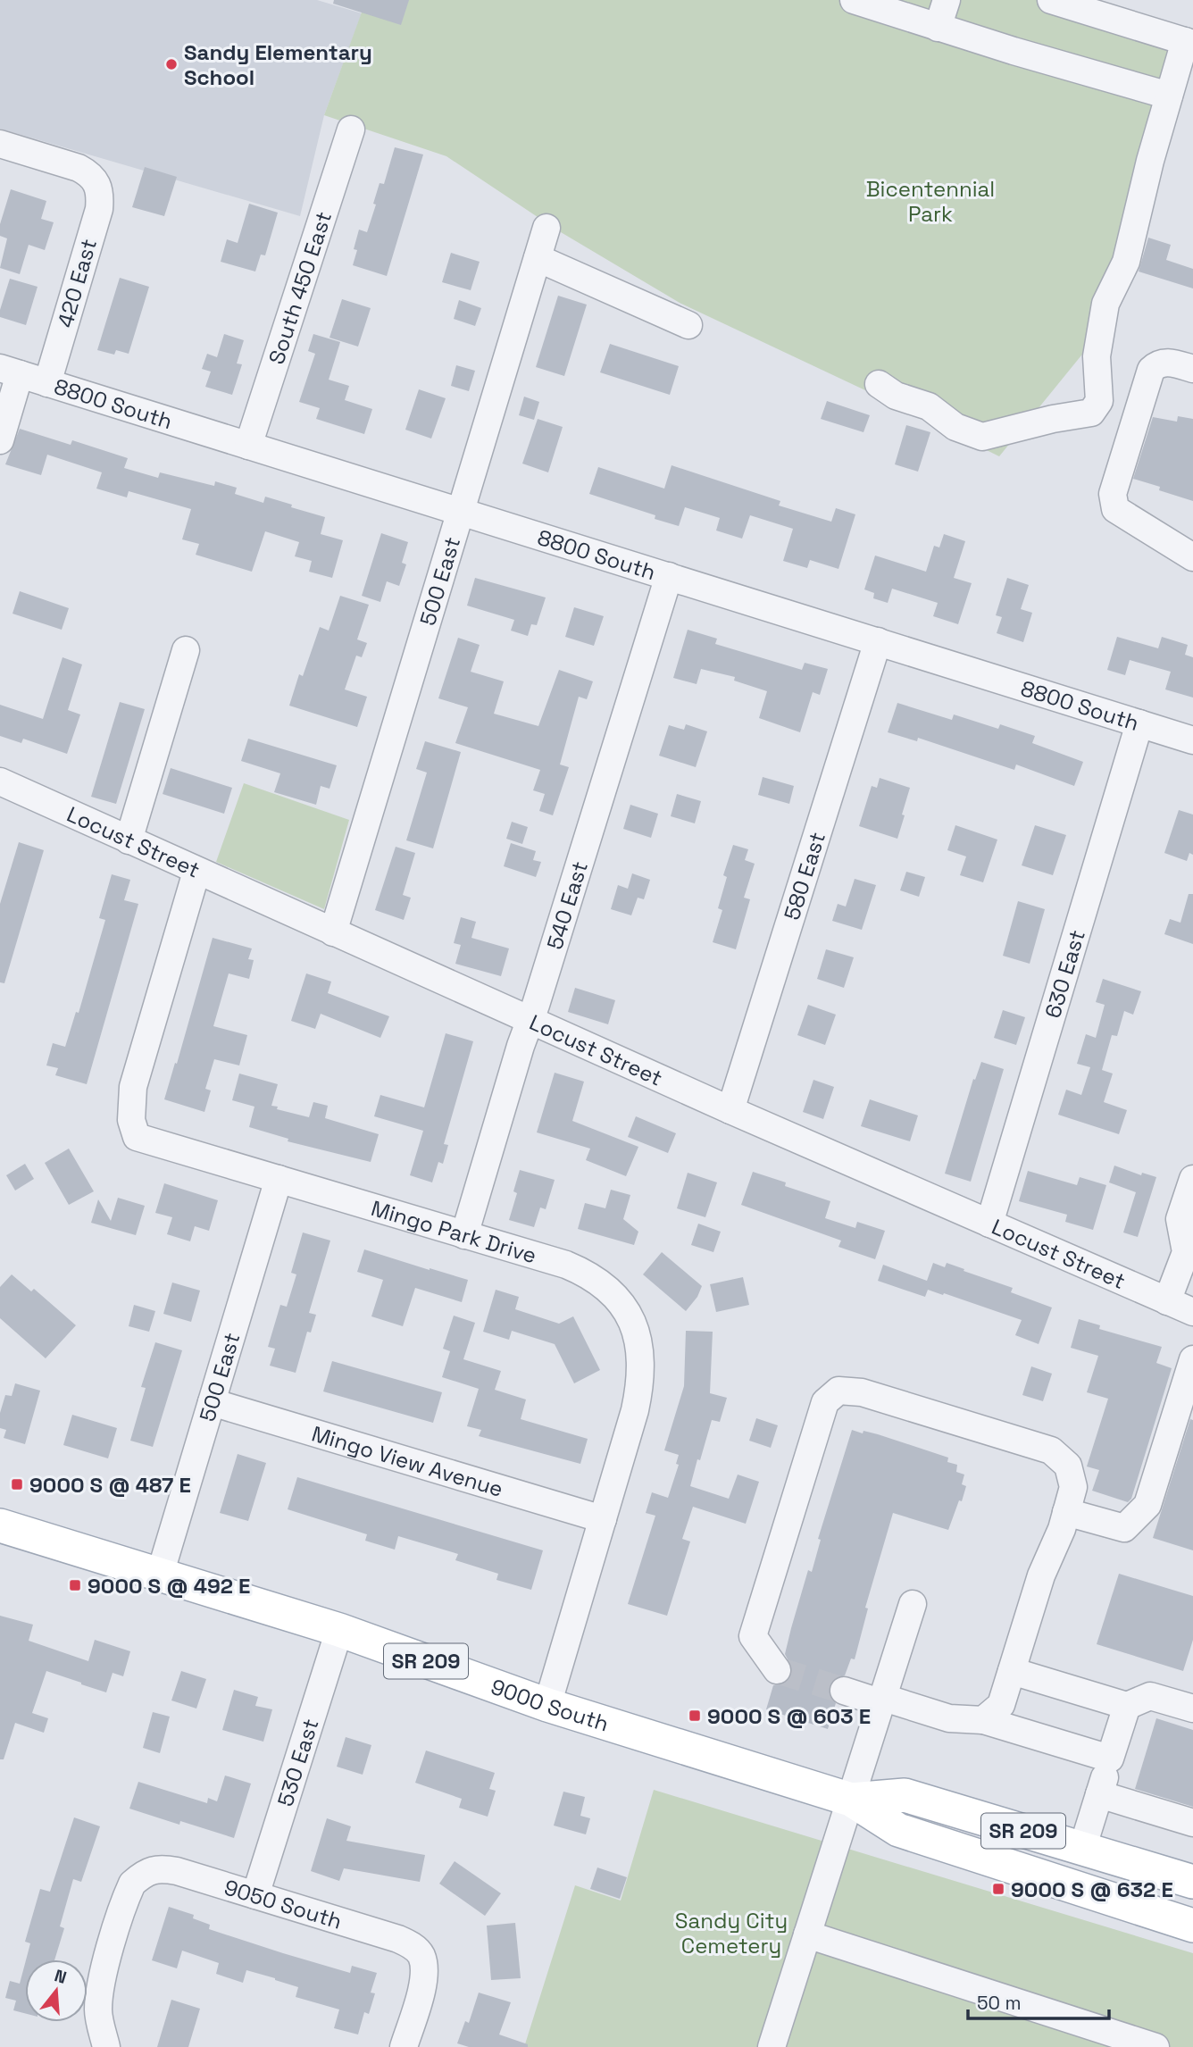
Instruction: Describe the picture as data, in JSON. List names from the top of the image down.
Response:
{
  "streets": {
    "main road": ["SR 209", "9000 South"],
    "street": [
      "420 East",
      "South 450 East",
      "8800 South",
      "500 East",
      "Locust Street",
      "580 East",
      "540 East",
      "630 East",
      "Mingo Park Drive",
      "Mingo View Avenue",
      "530 East",
      "9050 South"
    ]
  },
  "crossings": [
    ["420 East", "8800 South"],
    ["South 450 East", "8800 South"],
    ["8800 South", "500 East"],
    ["8800 South", "580 East"],
    ["8800 South", "540 East"],
    ["8800 South", "630 East"],
    ["500 East", "Locust Street"],
    ["500 East", "Mingo Park Drive"],
    ["500 East", "Mingo View Avenue"],
    ["500 East", "9000 South"],
    ["Locust Street", "580 East"],
    ["Locust Street", "540 East"],
    ["Locust Street", "630 East"],
    ["Locust Street", "Mingo Park Drive"],
    ["540 East", "Mingo Park Drive"],
    ["Mingo Park Drive", "Mingo View Avenue"],
    ["Mingo Park Drive", "9000 South"],
    ["9000 South", "530 East"],
    ["530 East", "9050 South"]
  ],
  "parks": ["Bicentennial Park", "Sandy City Cemetery"],
  "places": {
    "other": ["Sandy Elementary School"],
    "transit": [
      "9000 S @ 487 E",
      "9000 S @ 492 E",
      "9000 S @ 603 E",
      "9000 S @ 632 E"
    ]
  },
  "scale_bar": "50 m",
  "north": "top"
}
